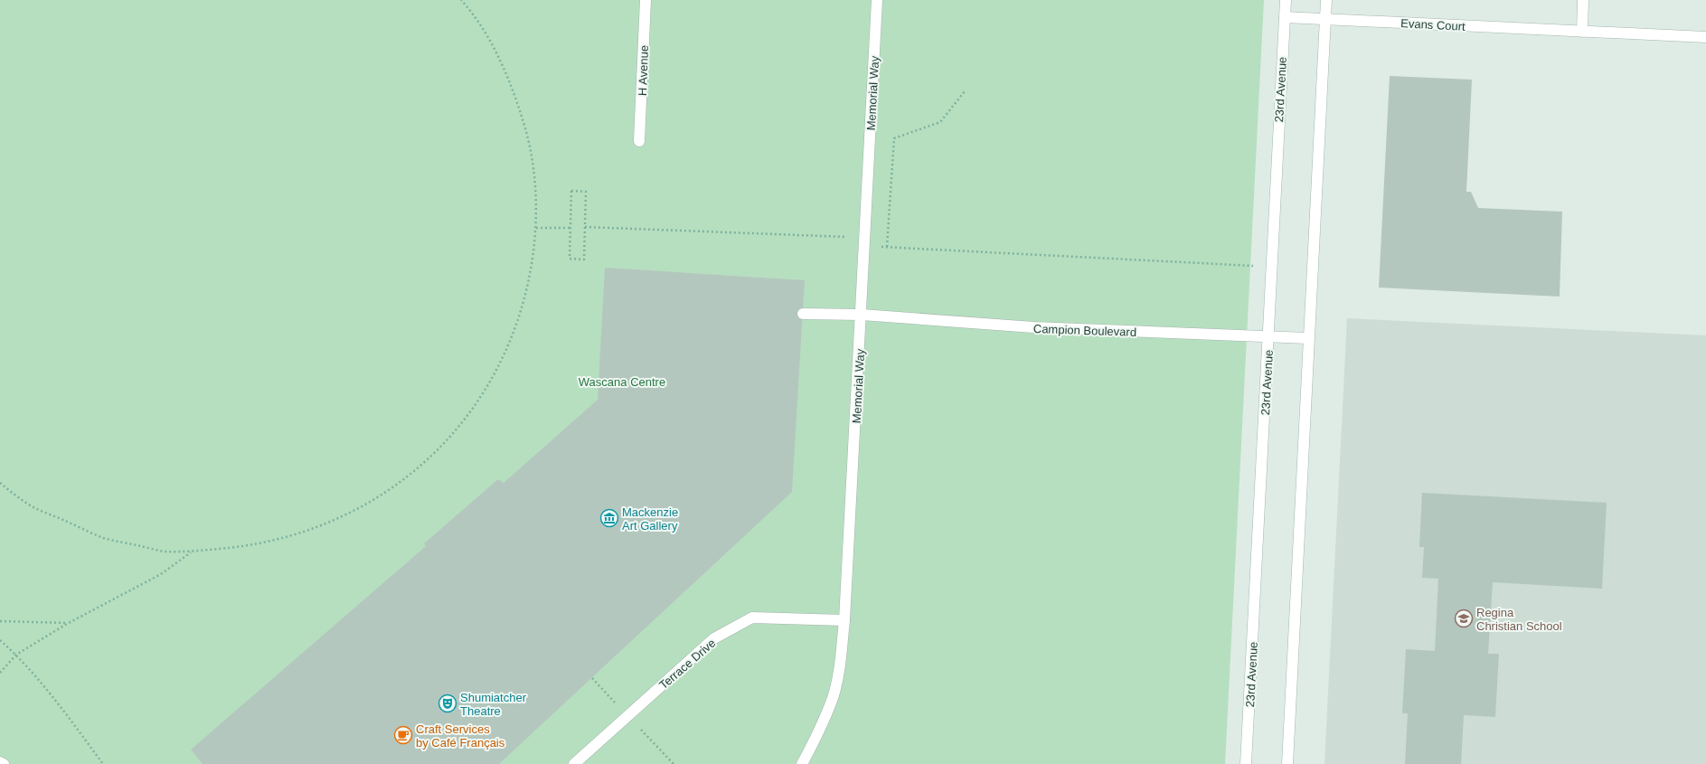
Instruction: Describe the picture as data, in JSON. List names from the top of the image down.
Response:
{
  "streets": {
    "main road": [
      "Evans Court",
      "H Avenue",
      "23rd Avenue",
      "Memorial Way",
      "Campion Boulevard",
      "Terrace Drive"
    ]
  },
  "crossings": [
    ["Evans Court", "23rd Avenue"],
    ["23rd Avenue", "Campion Boulevard"],
    ["Memorial Way", "Campion Boulevard"],
    ["Memorial Way", "Terrace Drive"]
  ],
  "parks": ["Wascana Centre"],
  "places": {
    "museum": ["Mackenzie Art Gallery"],
    "school or university": ["Regina Christian School"],
    "theatre": ["Shumiatcher Theatre"],
    "cafe": ["Craft Services by Café Français"]
  }
}
